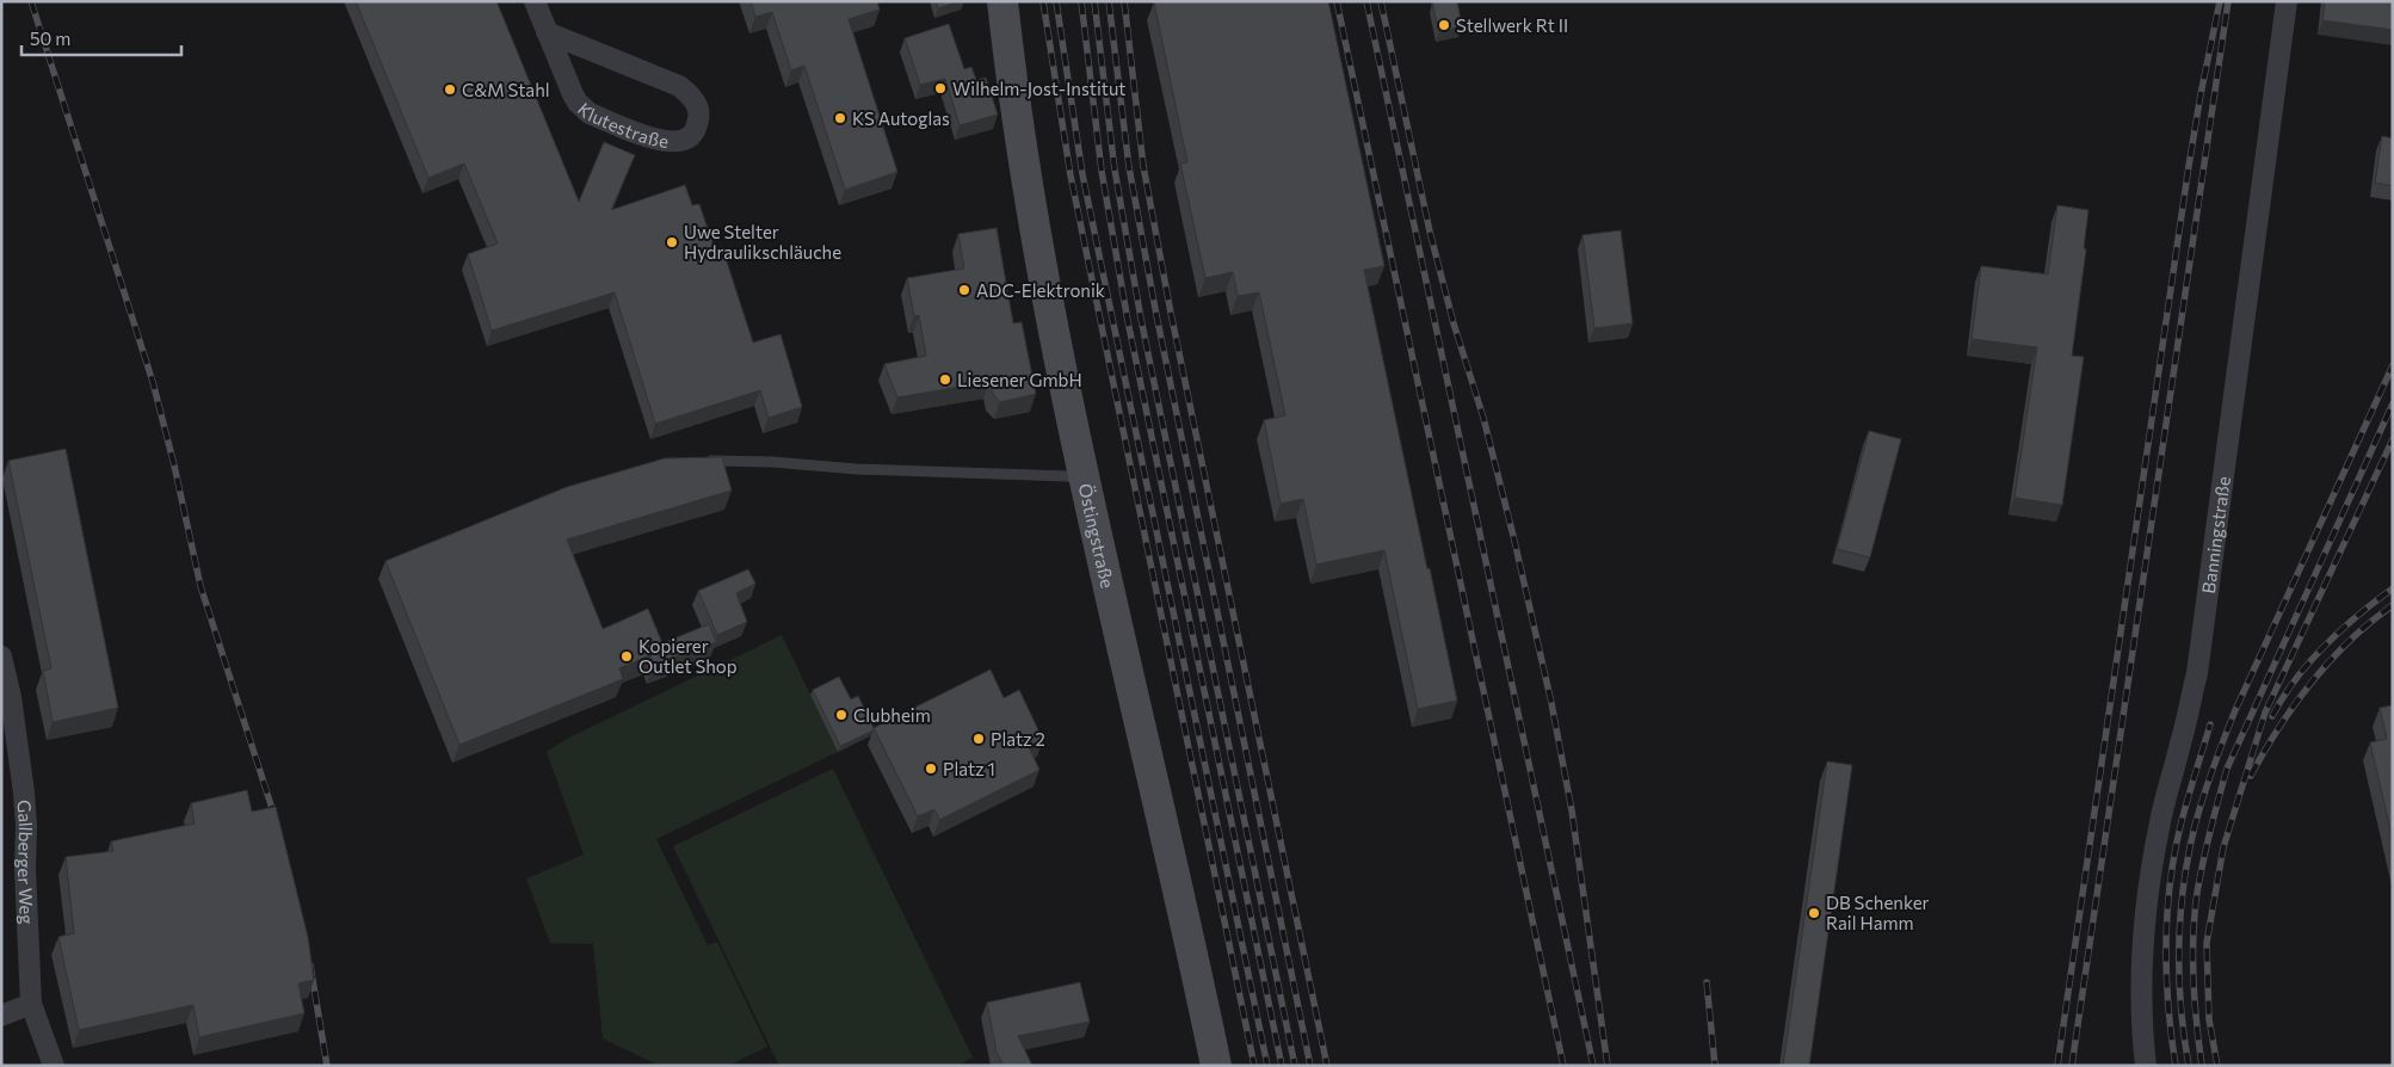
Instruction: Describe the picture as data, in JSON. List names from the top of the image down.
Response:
{
  "streets": {
    "street": [
      "Klutestraße",
      "Banningstraße",
      "Östingstraße",
      "Gallberger Weg"
    ]
  },
  "places": [
    "Stellwerk Rt II",
    "Wilhelm-Jost-Institut",
    "C&M Stahl",
    "KS Autoglas",
    "Uwe Stelter Hydraulikschläuche",
    "ADC-Elektronik",
    "Liesener GmbH",
    "Kopierer Outlet Shop",
    "Clubheim",
    "Platz 2",
    "Platz 1",
    "DB Schenker Rail Hamm"
  ],
  "scale_bar": "50 m"
}
